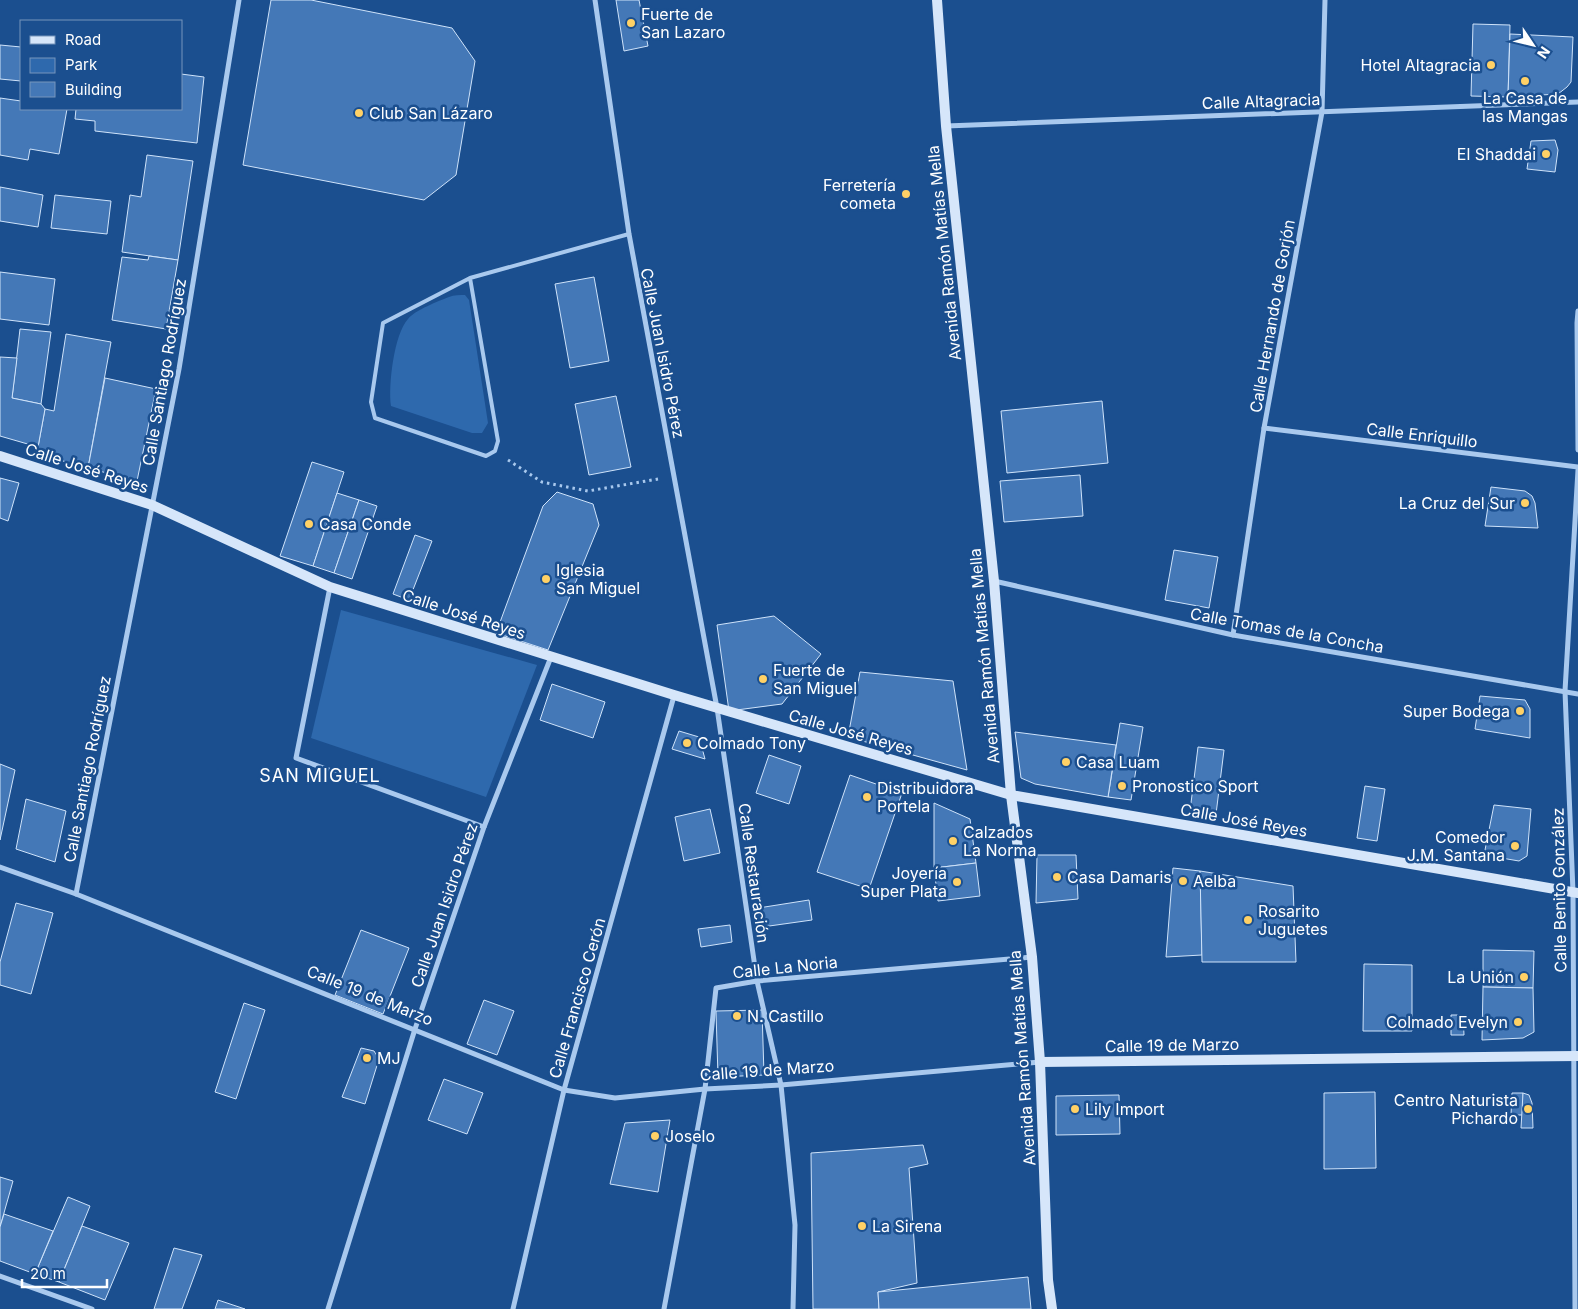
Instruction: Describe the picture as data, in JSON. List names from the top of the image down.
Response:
{
  "streets": {
    "main road": ["Avenida Ramón Matías Mella", "Calle José Reyes", "Calle 19 de Marzo"],
    "street": [
      "Calle Altagracia",
      "Calle Hernando de Gorjón",
      "Calle Juan Isidro Pérez",
      "Calle Santiago Rodríguez",
      "Calle Enriquillo",
      "Calle Tomas de la Concha",
      "Calle Restauración",
      "Calle Benito González",
      "Calle La Noria",
      "Calle Francisco Cerón"
    ]
  },
  "crossings": [
    ["Calle Altagracia", "Avenida Ramón Matías Mella"],
    ["Calle Altagracia", "Calle Hernando de Gorjón"],
    ["Avenida Ramón Matías Mella", "Calle José Reyes"],
    ["Avenida Ramón Matías Mella", "Calle Tomas de la Concha"],
    ["Avenida Ramón Matías Mella", "Calle La Noria"],
    ["Avenida Ramón Matías Mella", "Calle 19 de Marzo"],
    ["Calle Hernando de Gorjón", "Calle Enriquillo"],
    ["Calle Hernando de Gorjón", "Calle Tomas de la Concha"],
    ["Calle Juan Isidro Pérez", "Calle José Reyes"],
    ["Calle Juan Isidro Pérez", "Calle Restauración"],
    ["Calle Juan Isidro Pérez", "Calle 19 de Marzo"],
    ["Calle Santiago Rodríguez", "Calle José Reyes"],
    ["Calle Santiago Rodríguez", "Calle 19 de Marzo"],
    ["Calle Enriquillo", "Calle Benito González"],
    ["Calle José Reyes", "Calle Restauración"],
    ["Calle José Reyes", "Calle Benito González"],
    ["Calle José Reyes", "Calle Francisco Cerón"],
    ["Calle Tomas de la Concha", "Calle Benito González"],
    ["Calle Restauración", "Calle La Noria"],
    ["Calle Restauración", "Calle 19 de Marzo"],
    ["Calle Benito González", "Calle 19 de Marzo"],
    ["Calle La Noria", "Calle 19 de Marzo"],
    ["Calle 19 de Marzo", "Calle Francisco Cerón"]
  ],
  "districts": ["SAN MIGUEL"],
  "places": [
    "Fuerte de San Lazaro",
    "Hotel Altagracia",
    "La Casa de las Mangas",
    "Club San Lázaro",
    "El Shaddai",
    "Ferretería cometa",
    "La Cruz del Sur",
    "Casa Conde",
    "Iglesia San Miguel",
    "Fuerte de San Miguel",
    "Super Bodega",
    "Colmado Tony",
    "Casa Luam",
    "Pronostico Sport",
    "Distribuidora Portela",
    "Calzados La Norma",
    "Comedor J.M. Santana",
    "Casa Damaris",
    "Aelba",
    "Joyería Super Plata",
    "Rosarito Juguetes",
    "La Unión",
    "N. Castillo",
    "Colmado Evelyn",
    "MJ",
    "Lily Import",
    "Centro Naturista Pichardo",
    "Joselo",
    "La Sirena"
  ],
  "legend": ["Road", "Park", "Building"],
  "scale_bar": "20 m",
  "north": "bottom right"
}
